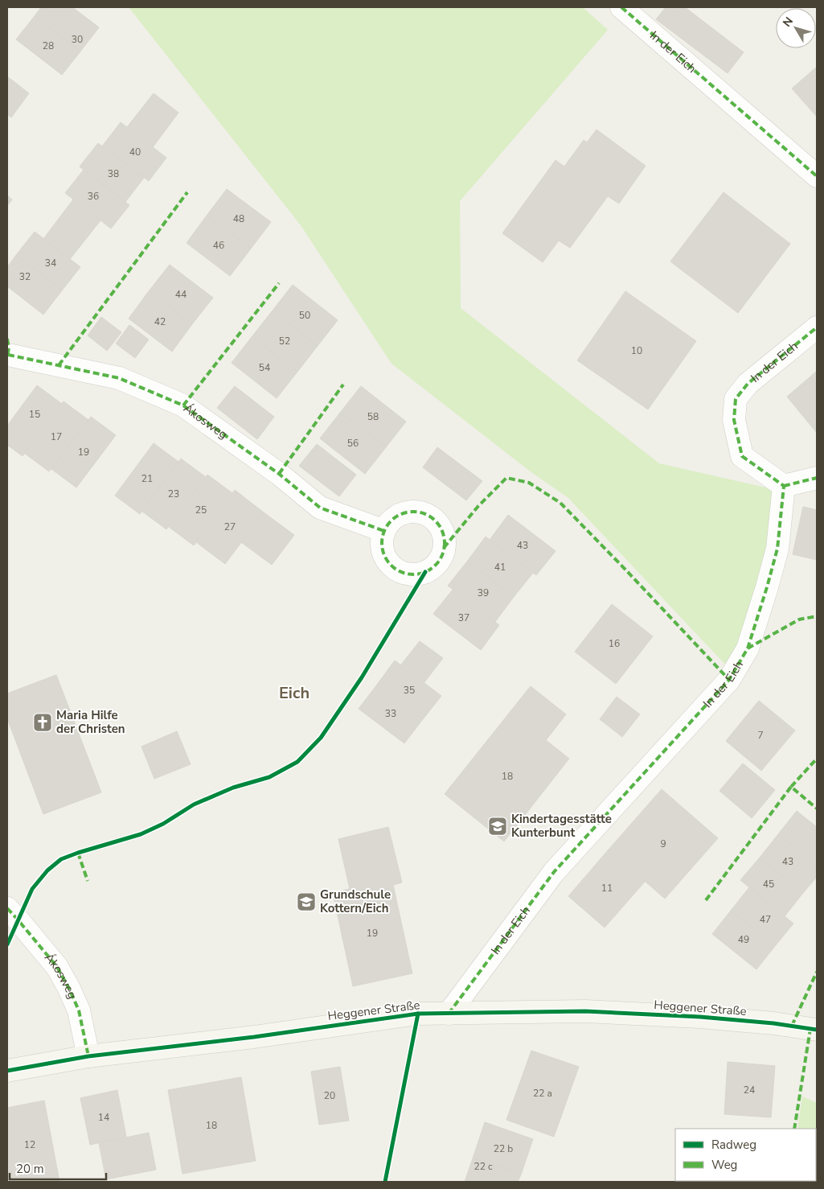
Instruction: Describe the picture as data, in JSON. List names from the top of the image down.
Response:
{
  "streets": {
    "street": ["In der Eich", "Ákosweg", "Heggener Straße"]
  },
  "crossings": [
    ["In der Eich", "Heggener Straße"],
    ["Ákosweg", "Heggener Straße"]
  ],
  "districts": ["Eich"],
  "places": {
    "church": ["Maria Hilfe der Christen"],
    "school or university": ["Kindertagesstätte Kunterbunt", "Grundschule Kottern/Eich"]
  },
  "house_numbers": [
    "30",
    "28",
    "40",
    "38",
    "36",
    "48",
    "46",
    "34",
    "32",
    "44",
    "50",
    "42",
    "52",
    "10",
    "54",
    "15",
    "58",
    "17",
    "56",
    "19",
    "21",
    "23",
    "25",
    "27",
    "43",
    "41",
    "39",
    "37",
    "16",
    "35",
    "33",
    "7",
    "18",
    "9",
    "43",
    "45",
    "11",
    "47",
    "19",
    "49",
    "24",
    "22 a",
    "20",
    "14",
    "18",
    "12",
    "22 b",
    "22 c"
  ],
  "legend": ["Radweg", "Weg"],
  "scale_bar": "20 m",
  "north": "top left"
}
